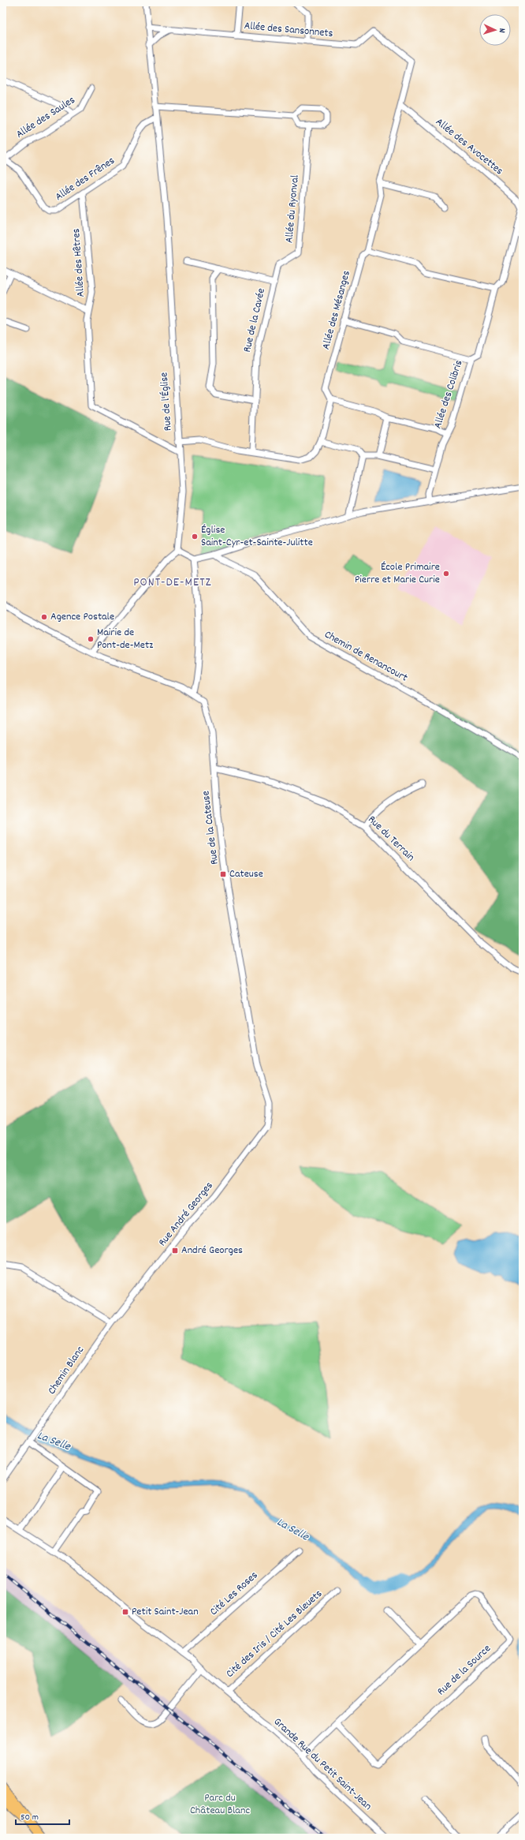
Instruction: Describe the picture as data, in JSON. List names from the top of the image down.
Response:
{
  "streets": {
    "street": [
      "Allée des Sansonnets",
      "Allée des Saules",
      "Allée des Avocettes",
      "Allée des Frênes",
      "Allée du Ryonval",
      "Allée des Hêtres",
      "Allée des Mésanges",
      "Rue de la Cavée",
      "Allée des Colibris",
      "Rue de l'Église",
      "Chemin de Renancourt",
      "Rue de la Cateuse",
      "Rue du Terrain",
      "Rue André Georges",
      "Chemin Blanc",
      "Cité Les Roses",
      "Cité des Iris / Cité Les Bleuets",
      "Rue de la Source",
      "Grande Rue du Petit Saint-Jean"
    ]
  },
  "crossings": [
    ["Allée des Sansonnets", "Allée des Mésanges"],
    ["Allée des Sansonnets", "Rue de l'Église"],
    ["Allée des Saules", "Allée des Frênes"],
    ["Allée des Avocettes", "Allée des Mésanges"],
    ["Allée des Avocettes", "Allée des Colibris"],
    ["Allée des Frênes", "Allée des Hêtres"],
    ["Allée des Frênes", "Rue de l'Église"],
    ["Allée du Ryonval", "Rue de la Cavée"],
    ["Allée des Hêtres", "Rue de l'Église"],
    ["Rue de la Cateuse", "Rue du Terrain"],
    ["Rue de la Cateuse", "Rue André Georges"],
    ["Rue André Georges", "Chemin Blanc"],
    ["Cité Les Roses", "Grande Rue du Petit Saint-Jean"],
    ["Cité des Iris / Cité Les Bleuets", "Grande Rue du Petit Saint-Jean"],
    ["Rue de la Source", "Grande Rue du Petit Saint-Jean"]
  ],
  "districts": ["PONT-DE-METZ"],
  "water": ["La Selle"],
  "parks": ["Parc du Château Blanc"],
  "places": {
    "other": [
      "Église Saint-Cyr-et-Sainte-Julitte",
      "École Primaire Pierre et Marie Curie",
      "Agence Postale",
      "Mairie de Pont-de-Metz"
    ],
    "transit": ["Cateuse", "André Georges", "Petit Saint-Jean"]
  },
  "scale_bar": "50 m",
  "north": "right"
}
